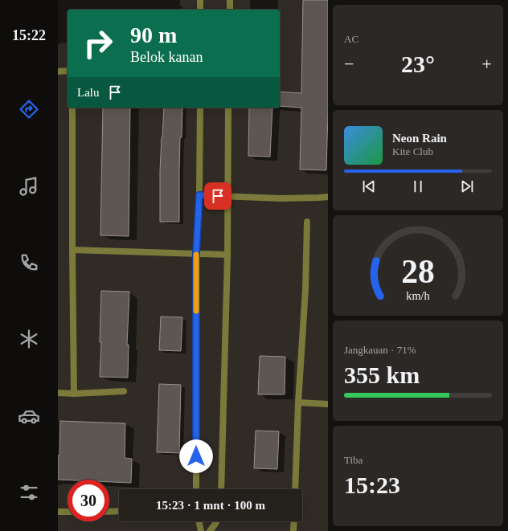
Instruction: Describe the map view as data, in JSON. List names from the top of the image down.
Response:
{
  "page": {
    "tabs": "15:22",
    "tile": [
      "AC",
      ["Jangkauan · 71%", "355 km"],
      ["Tiba", "15:23"]
    ],
    "turn": ["90 m", "Belok kanan"],
    "heat": ["−", "23°", "+"],
    "then": "Lalu",
    "song": ["Neon Rain", "Kite Club"],
    "limit": "30",
    "trip": "15:23 · 1 mnt · 100 m",
    "gauge": ["28", "km/h"]
  }
}
